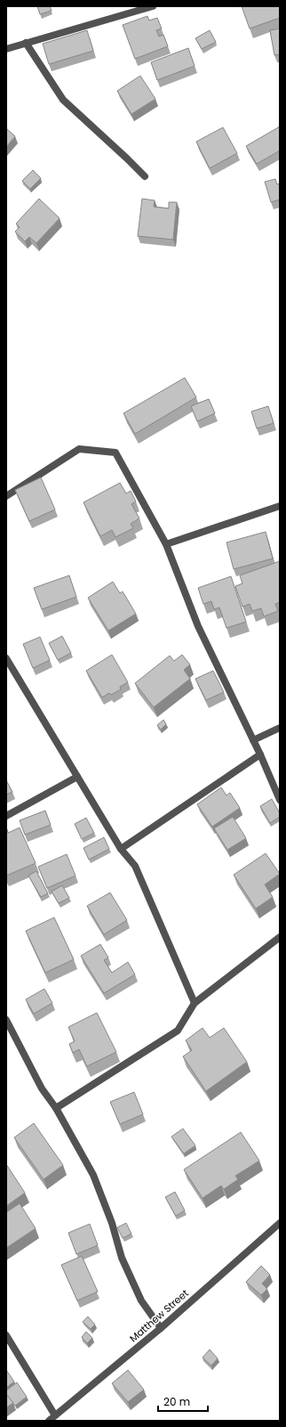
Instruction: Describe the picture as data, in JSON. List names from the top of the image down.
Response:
{
  "streets": {
    "street": ["Matthew Street"]
  },
  "scale_bar": "20 m"
}
